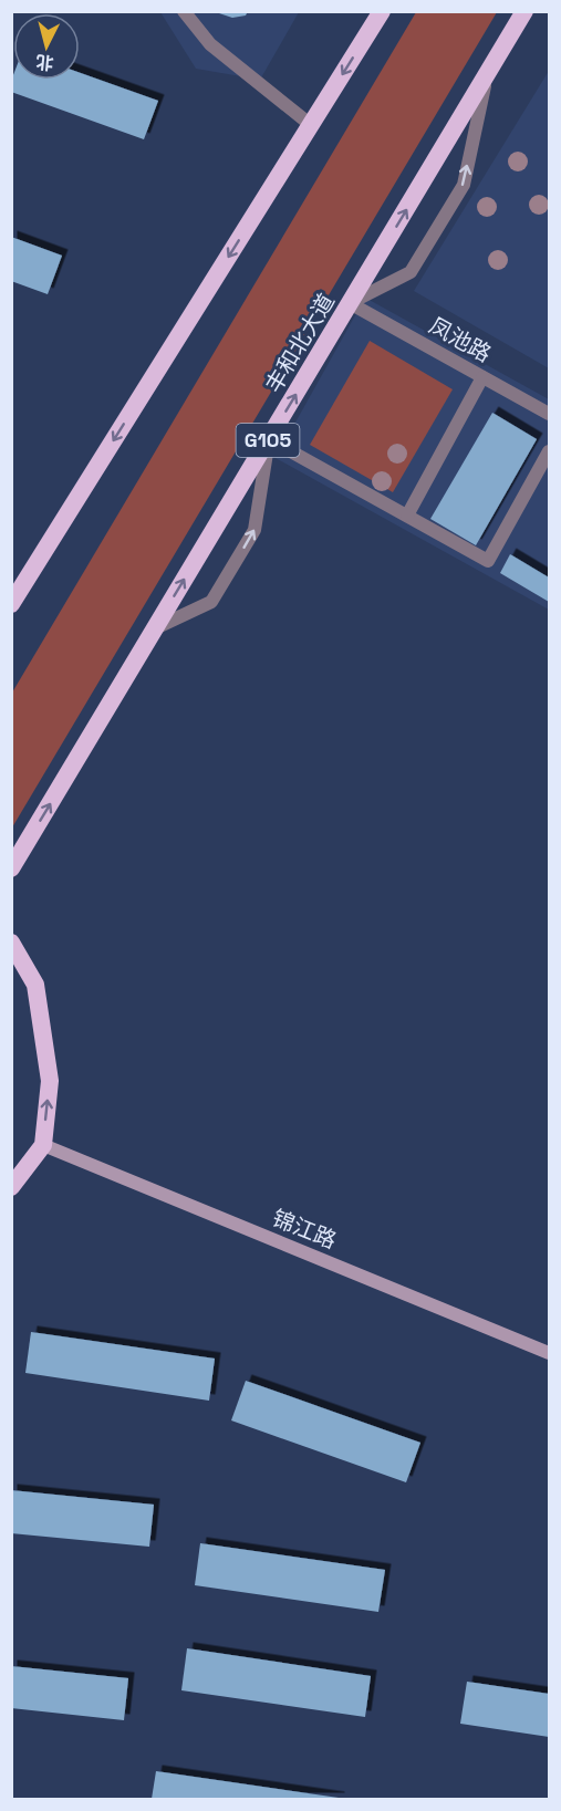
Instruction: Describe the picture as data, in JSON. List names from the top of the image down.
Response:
{
  "streets": {
    "highway": ["丰和北大道", "G105"],
    "main road": ["锦江路"],
    "street": ["凤池路"]
  },
  "crossings": [
    ["凤池路", "丰和北大道"]
  ],
  "north": "bottom"
}
